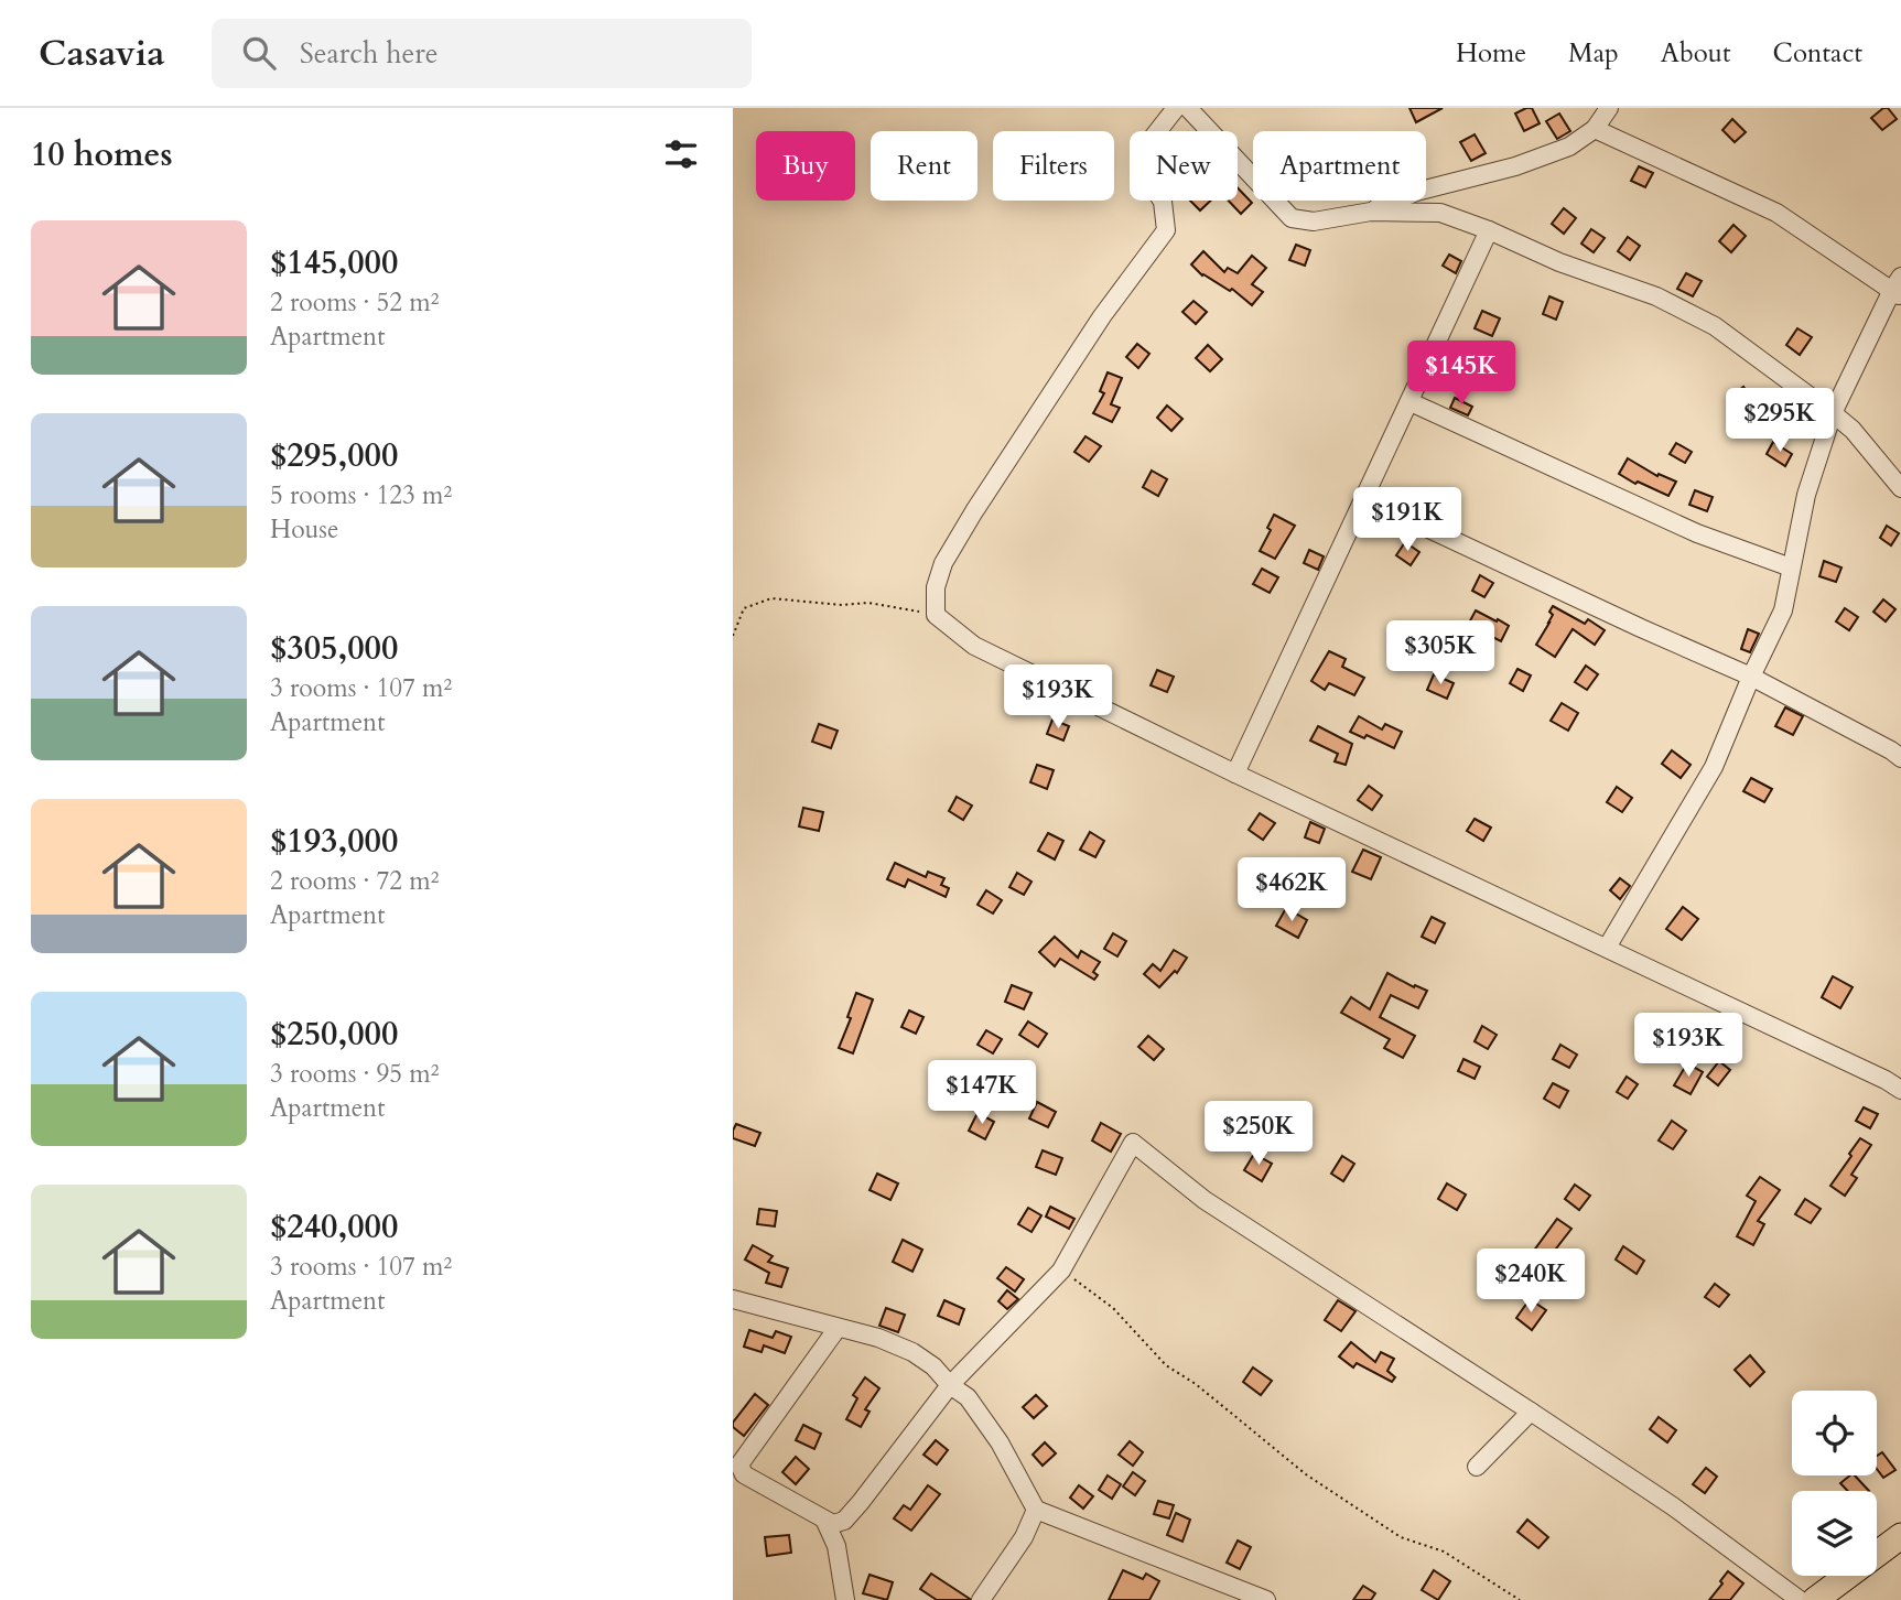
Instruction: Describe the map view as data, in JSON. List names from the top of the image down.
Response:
{
  "page": {
    "header": "Casavia",
    "search": "Search here",
    "nav": [
      "Home",
      "Map",
      "About",
      "Contact"
    ],
    "heading": "10 homes",
    "chip": [
      "Buy",
      "Rent",
      "Filters",
      "New",
      "Apartment"
    ],
    "list": [
      {
        "name": "$145,000",
        "note": "2 rooms · 52 m² · Apartment"
      },
      {
        "name": "$295,000",
        "note": "5 rooms · 123 m² · House"
      },
      {
        "name": "$305,000",
        "note": "3 rooms · 107 m² · Apartment"
      },
      {
        "name": "$193,000",
        "note": "2 rooms · 72 m² · Apartment"
      },
      {
        "name": "$250,000",
        "note": "3 rooms · 95 m² · Apartment"
      },
      {
        "name": "$240,000",
        "note": "3 rooms · 107 m² · Apartment"
      }
    ],
    "price": [
      "$145K",
      "$295K",
      "$191K",
      "$305K",
      "$193K",
      "$462K",
      "$193K",
      "$147K",
      "$250K",
      "$240K"
    ]
  }
}
